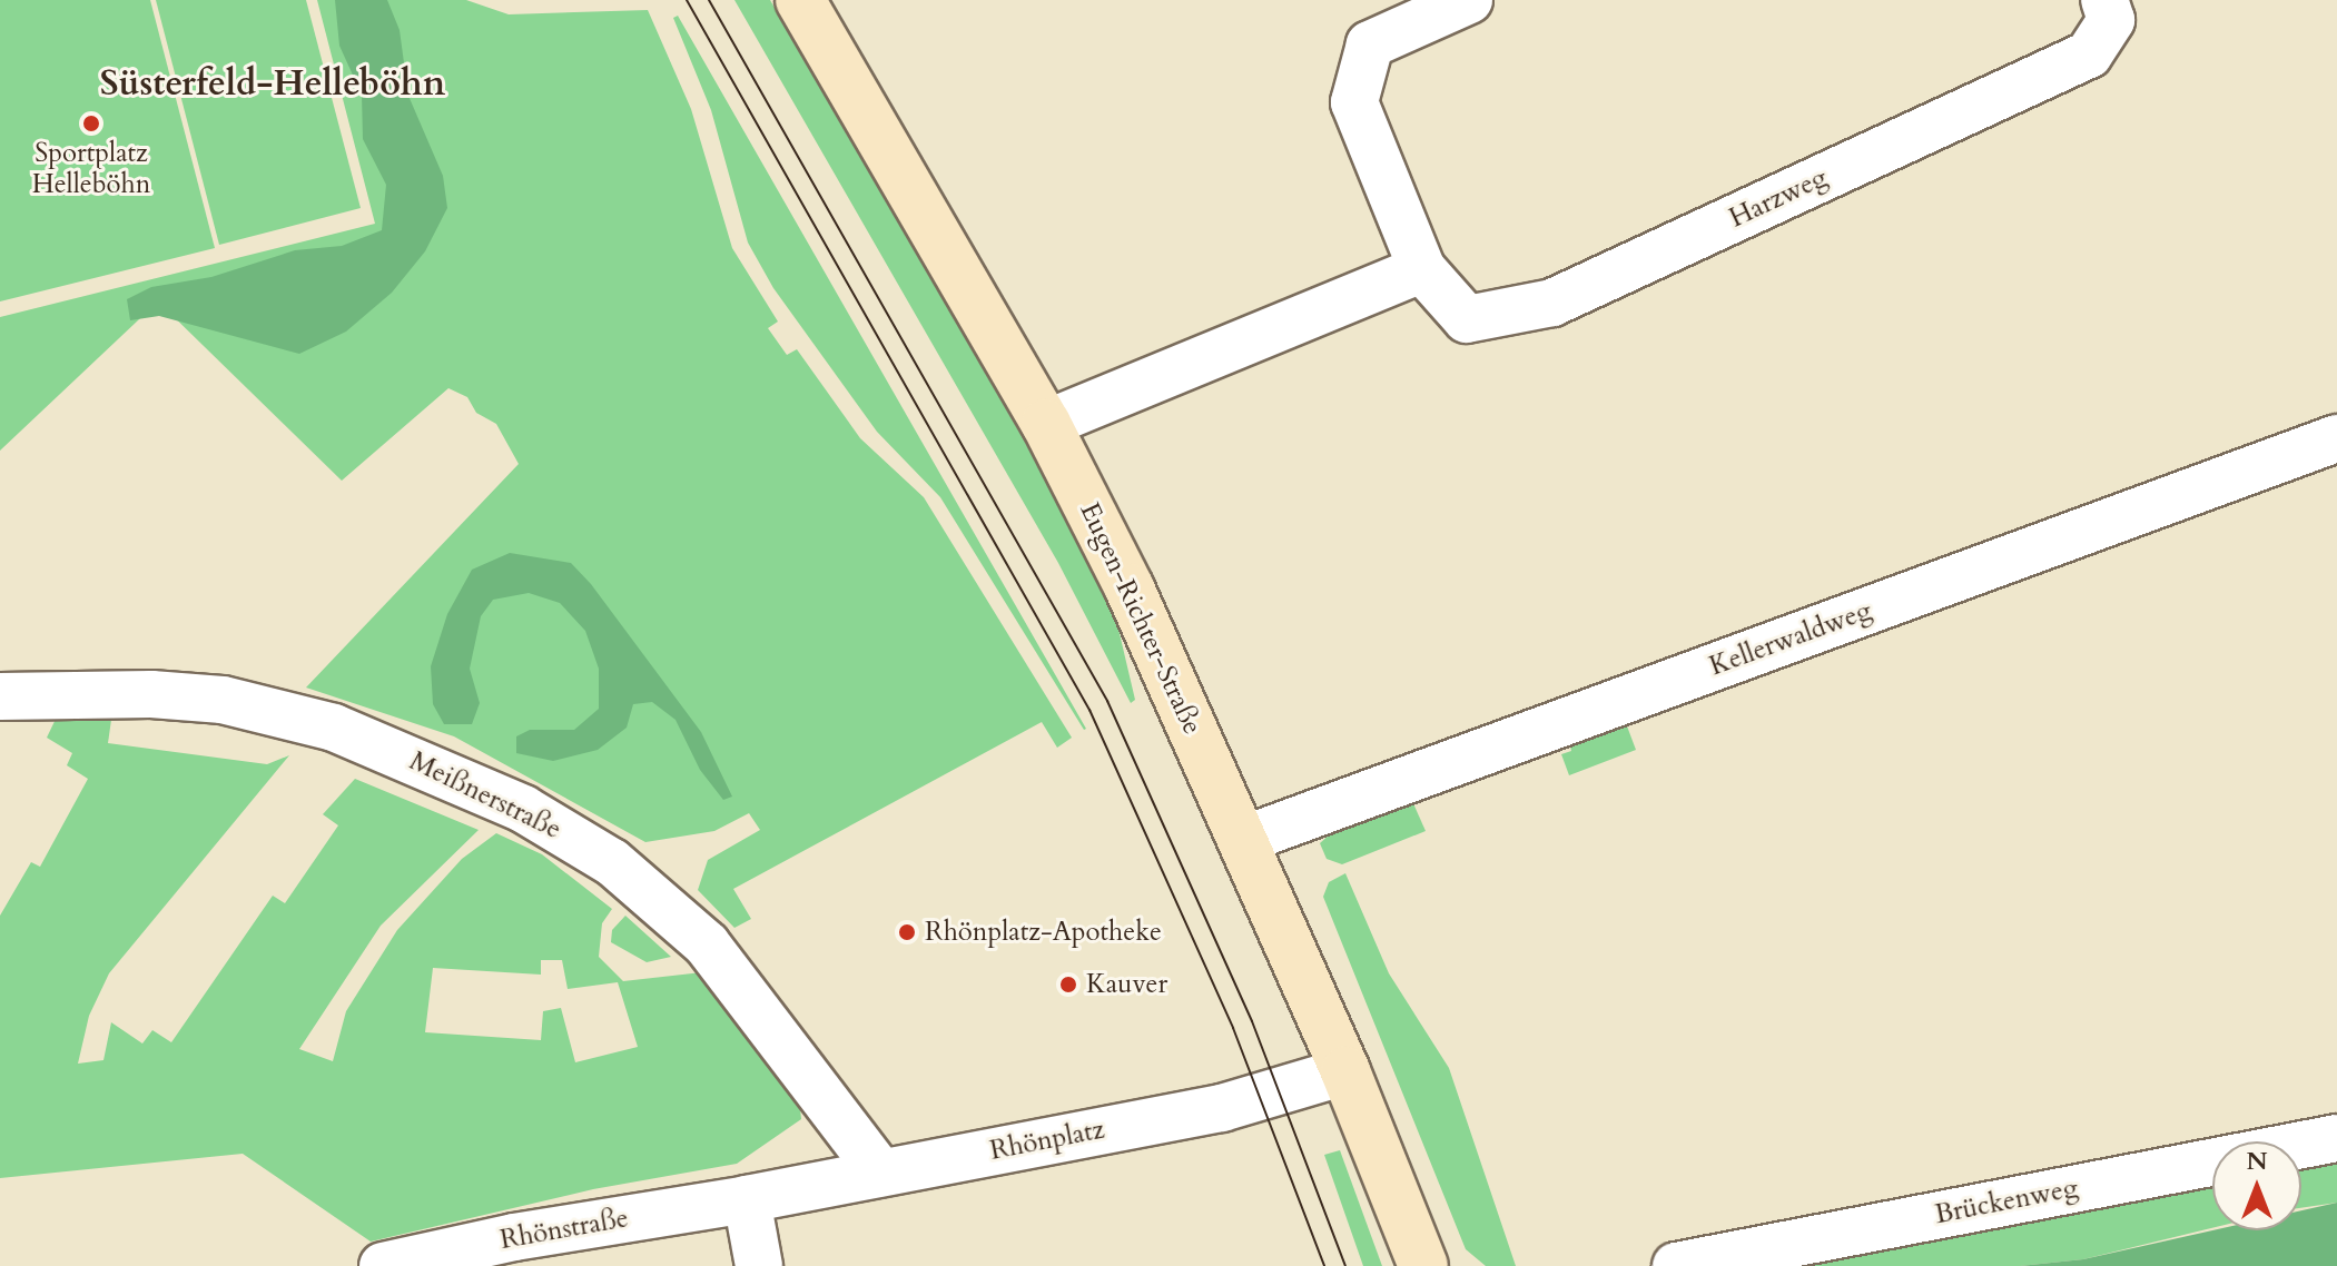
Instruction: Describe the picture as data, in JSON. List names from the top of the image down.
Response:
{
  "streets": {
    "main road": ["Eugen-Richter-Straße"],
    "street": [
      "Harzweg",
      "Kellerwaldweg",
      "Meißnerstraße",
      "Rhönplatz",
      "Brückenweg",
      "Rhönstraße"
    ]
  },
  "crossings": [
    ["Eugen-Richter-Straße", "Kellerwaldweg"],
    ["Eugen-Richter-Straße", "Rhönplatz"],
    ["Meißnerstraße", "Rhönplatz"],
    ["Rhönplatz", "Rhönstraße"]
  ],
  "districts": ["Süsterfeld-Helleböhn"],
  "places": ["Sportplatz Helleböhn", "Rhönplatz-Apotheke", "Kauver"],
  "north": "top"
}
